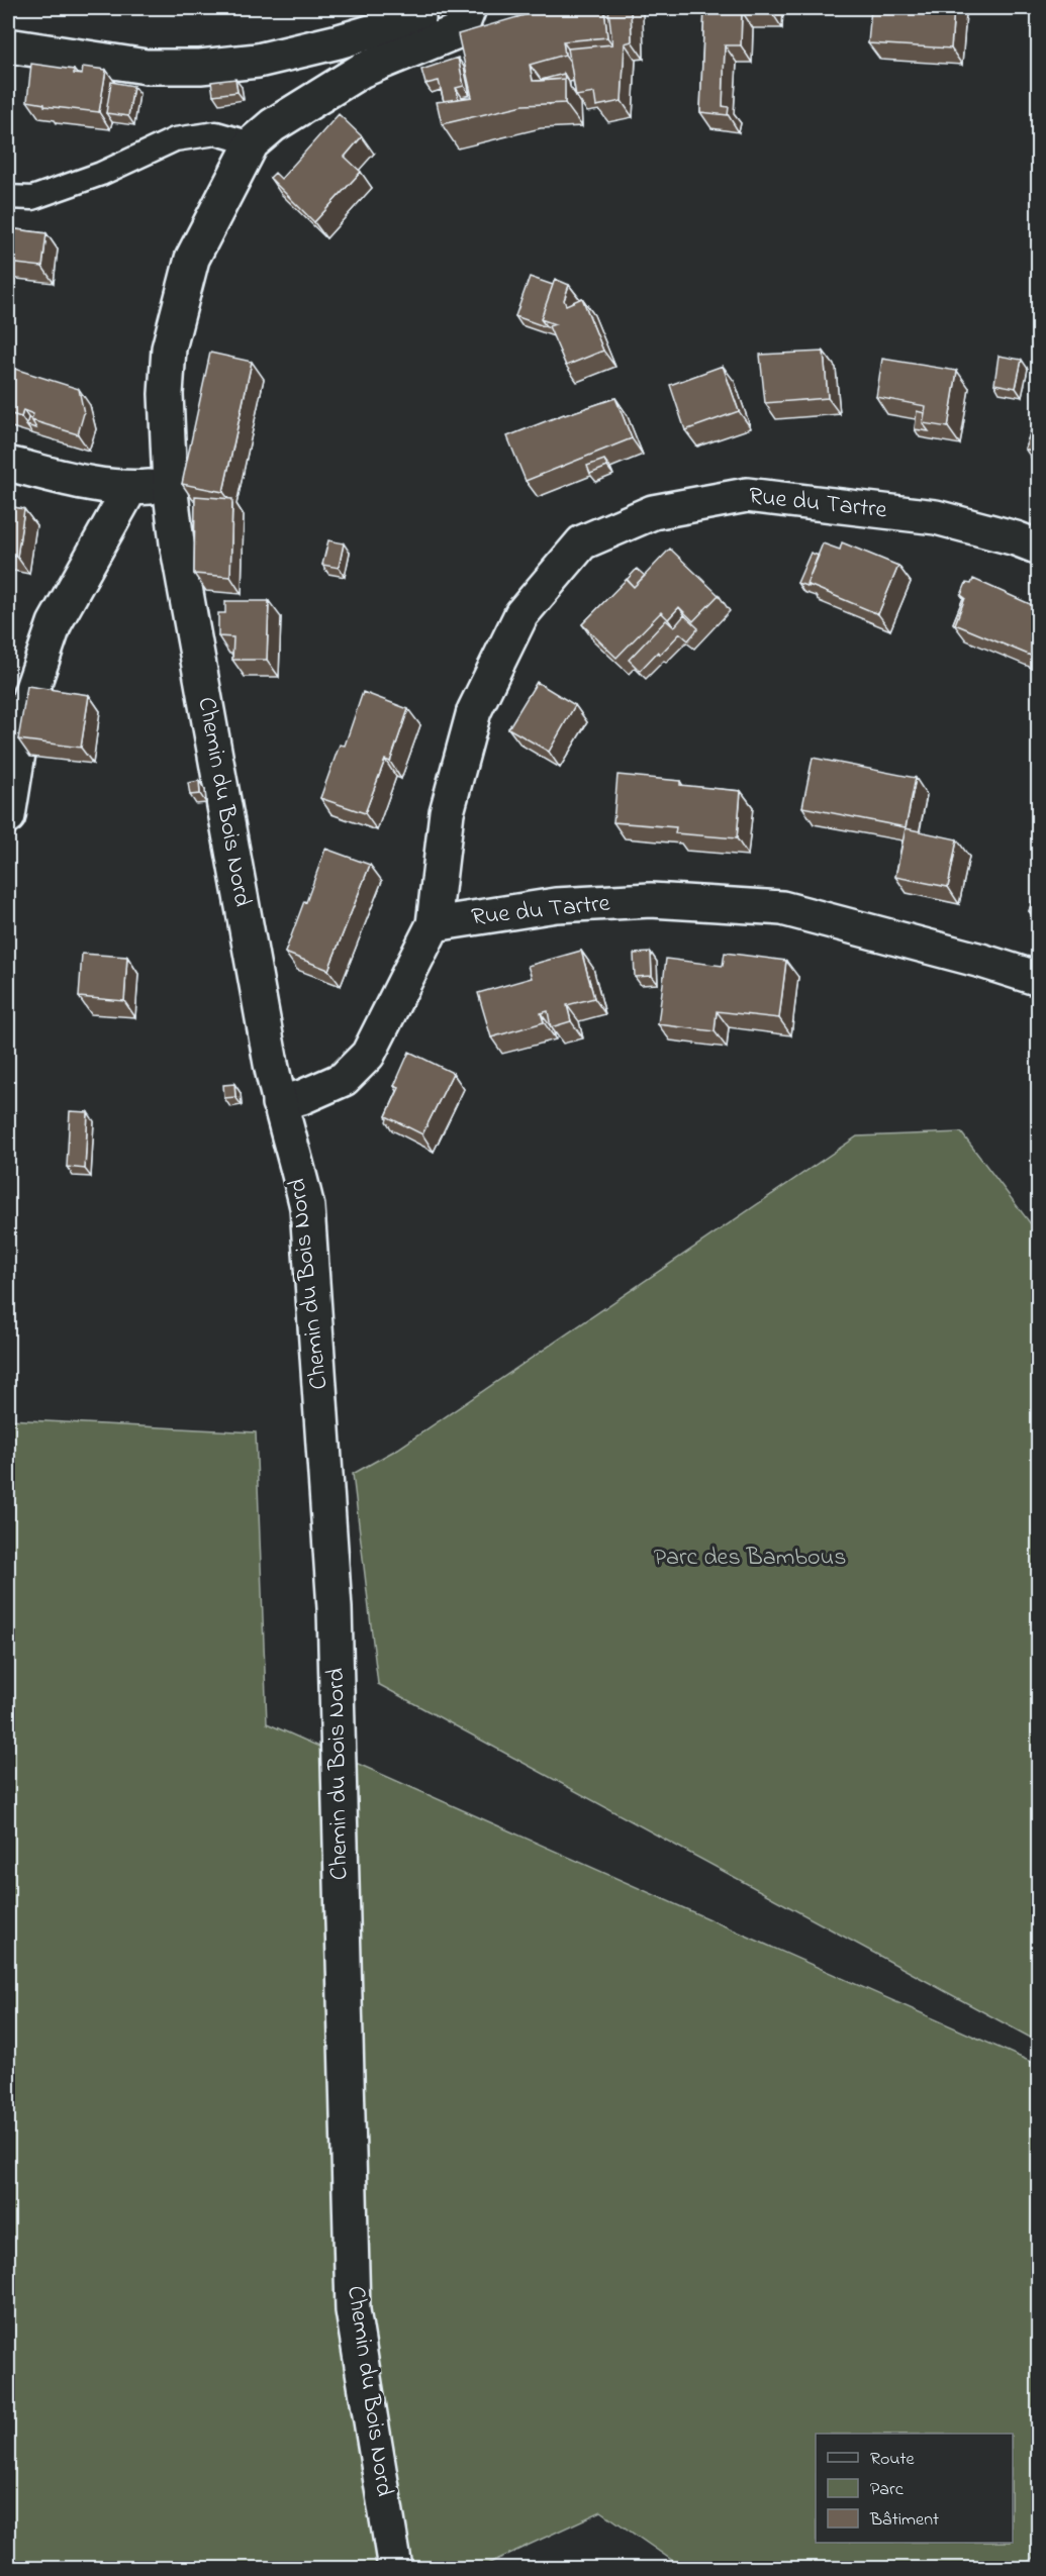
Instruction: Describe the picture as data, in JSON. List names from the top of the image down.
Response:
{
  "streets": {
    "street": ["Rue du Tartre", "Chemin du Bois Nord"]
  },
  "crossings": [
    ["Rue du Tartre", "Chemin du Bois Nord"]
  ],
  "parks": ["Parc des Bambous"],
  "legend": ["Route", "Parc", "Bâtiment"]
}
